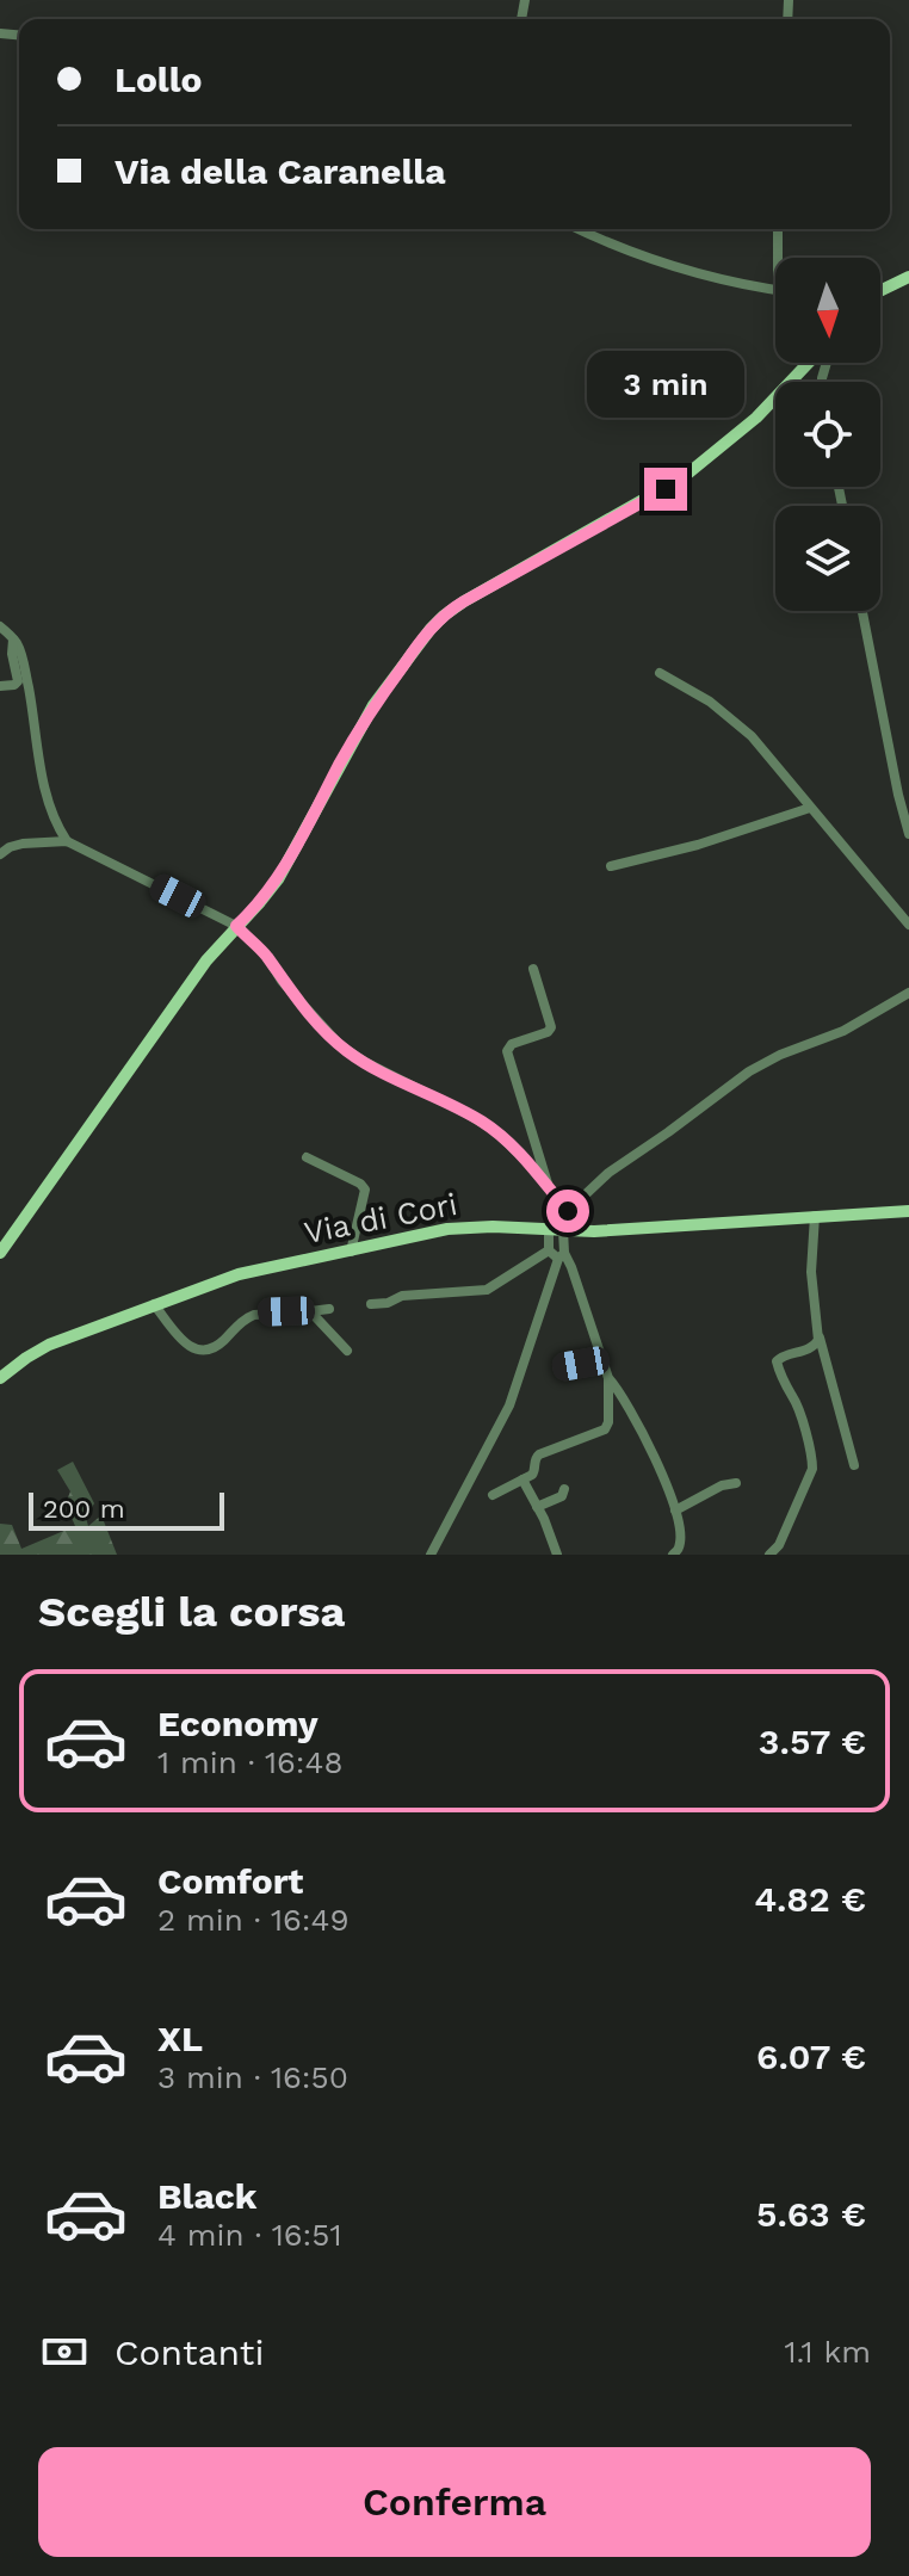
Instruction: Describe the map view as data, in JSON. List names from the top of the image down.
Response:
{
  "streets": {
    "main road": ["Via di Cori"]
  },
  "scale_bar": "200 m",
  "north": "bottom",
  "page": {
    "banner": ["Lollo", "Via della Caranella"],
    "bubble": "3 min",
    "scale": "200 m",
    "heading": "Scegli la corsa",
    "list": [
      {
        "name": "Economy",
        "note": "1 min · 16:48",
        "value": "3.57 €"
      },
      {
        "name": "Comfort",
        "note": "2 min · 16:49",
        "value": "4.82 €"
      },
      {
        "name": "XL",
        "note": "3 min · 16:50",
        "value": "6.07 €"
      },
      {
        "name": "Black",
        "note": "4 min · 16:51",
        "value": "5.63 €"
      }
    ],
    "pay": ["Contanti", "1.1 km"],
    "buttons": "Conferma"
  }
}
